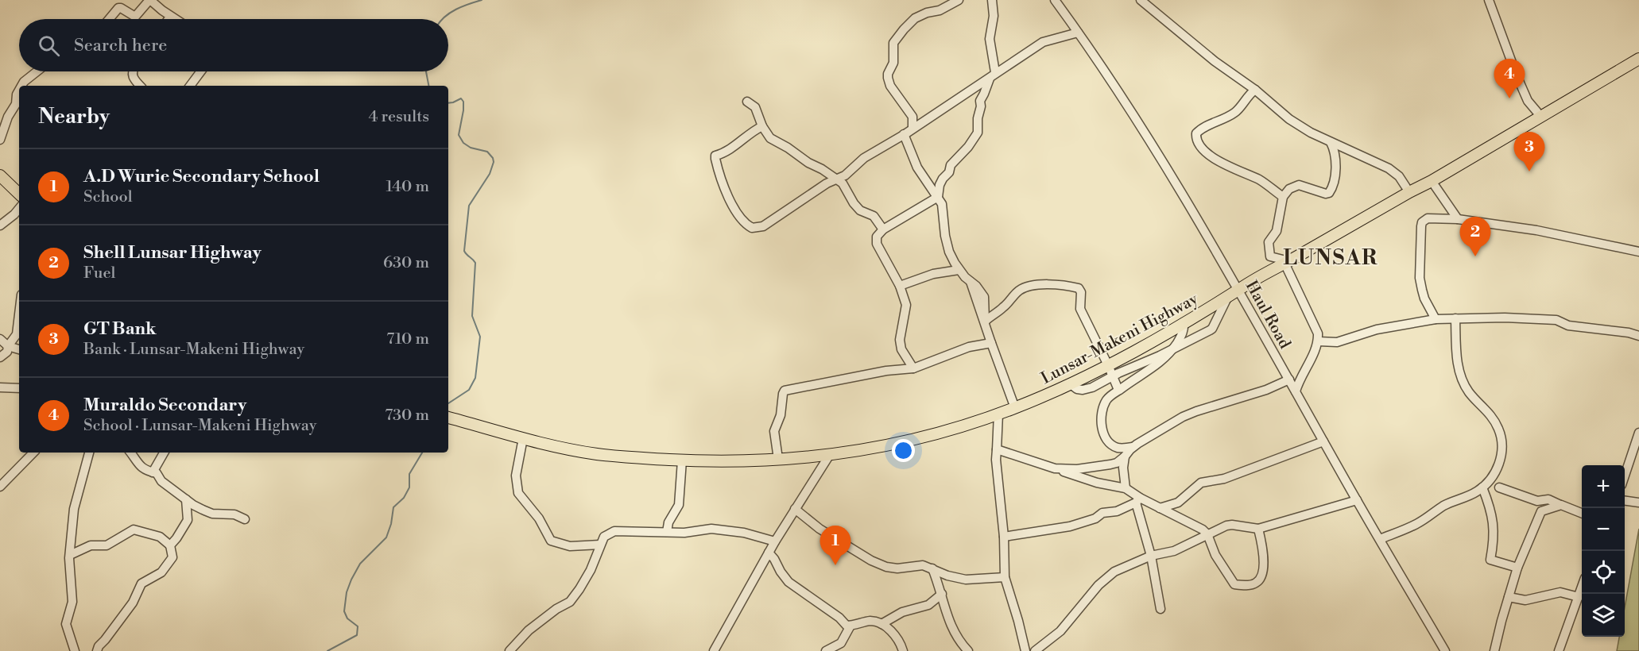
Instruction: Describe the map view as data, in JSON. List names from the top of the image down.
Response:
{
  "streets": {
    "main road": ["Lunsar-Makeni Highway"],
    "street": ["Haul Road"]
  },
  "crossings": [
    ["Haul Road", "Lunsar-Makeni Highway"]
  ],
  "districts": ["LUNSAR"],
  "page": {
    "search": "Search here",
    "pins": [
      "4",
      "3",
      "2",
      "1"
    ],
    "heading": ["Nearby", "4 results"],
    "list": [
      {
        "mark": "1",
        "name": "A.D Wurie Secondary School",
        "note": "School",
        "value": "140 m"
      },
      {
        "mark": "2",
        "name": "Shell Lunsar Highway",
        "note": "Fuel",
        "value": "630 m"
      },
      {
        "mark": "3",
        "name": "GT Bank",
        "note": "Bank · Lunsar-Makeni Highway",
        "value": "710 m"
      },
      {
        "mark": "4",
        "name": "Muraldo Secondary",
        "note": "School · Lunsar-Makeni Highway",
        "value": "730 m"
      }
    ],
    "map_buttons": ["+", "−"]
  }
}
